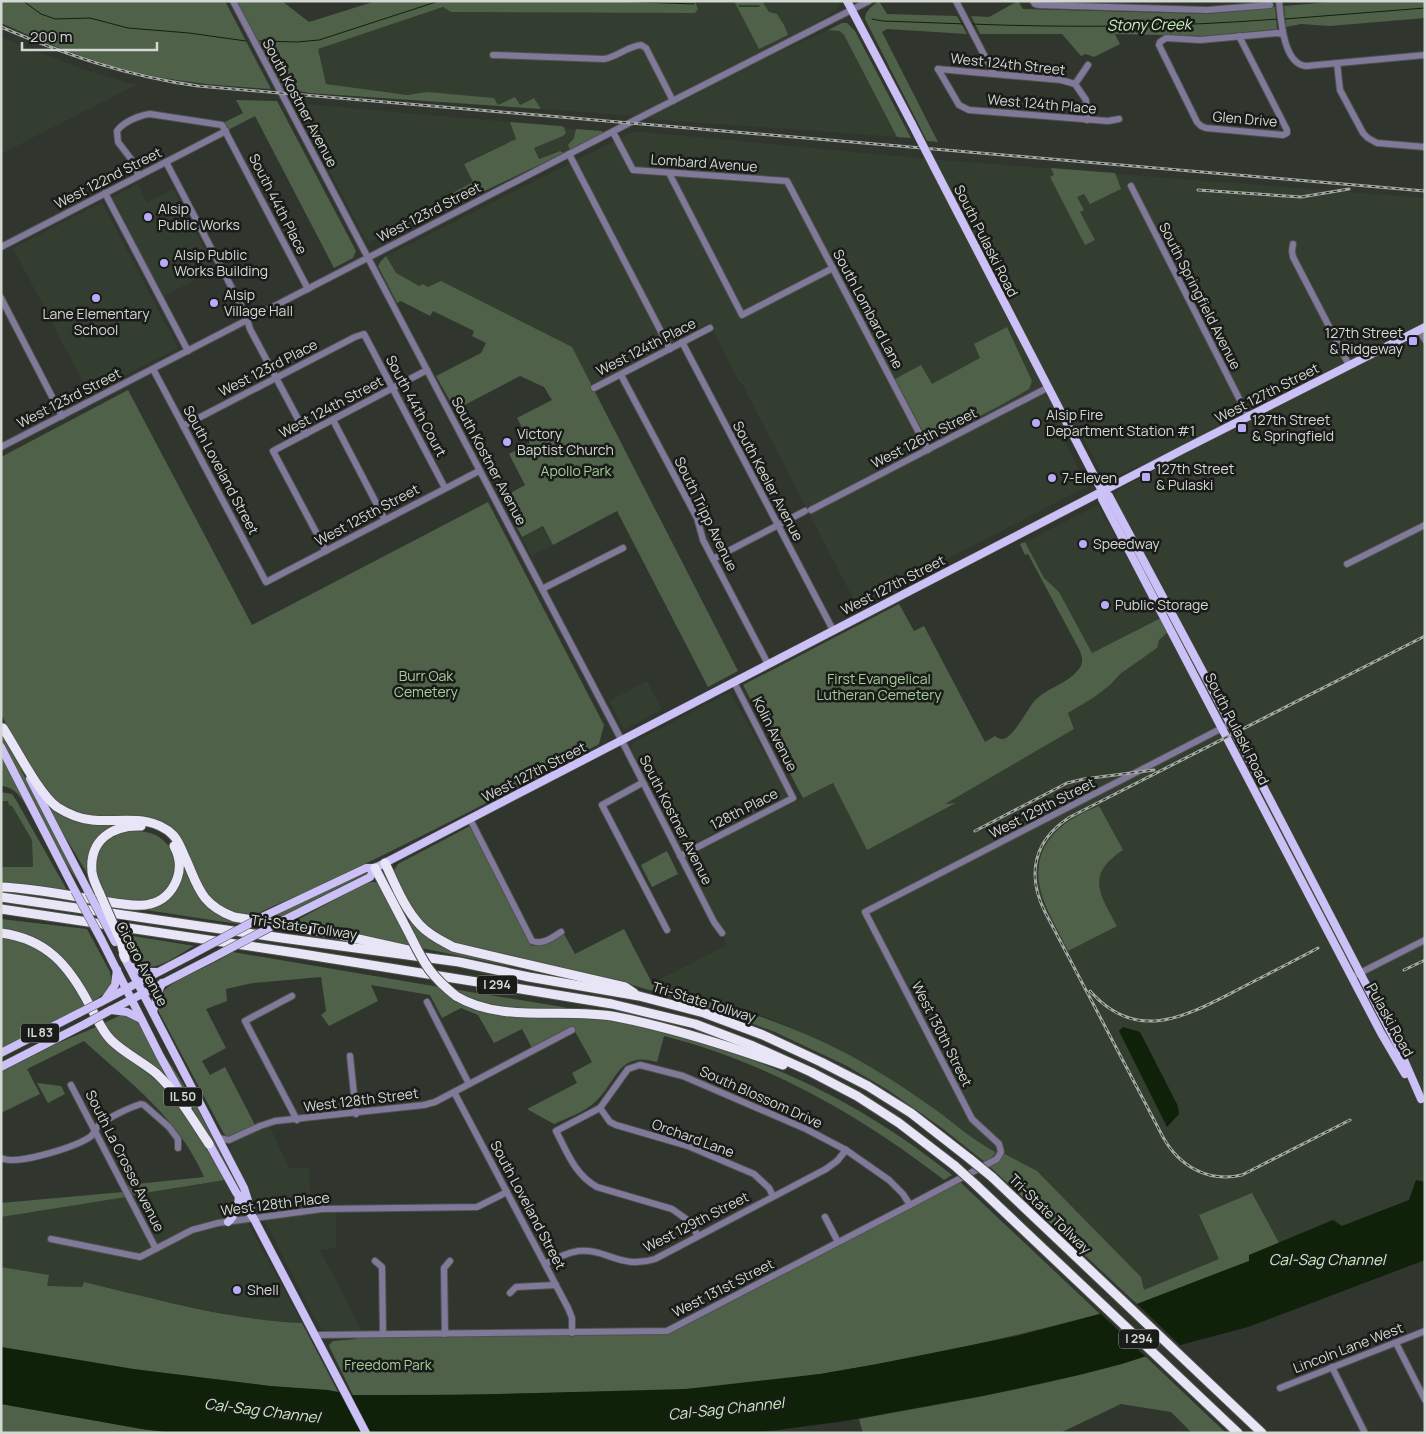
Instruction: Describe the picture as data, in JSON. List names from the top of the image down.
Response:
{
  "streets": {
    "highway": ["Tri-State Tollway", "I 294"],
    "main road": [
      "South Pulaski Road",
      "West 127th Street",
      "Cicero Avenue",
      "Pulaski Road",
      "IL 83",
      "IL 50"
    ],
    "street": [
      "West 124th Street",
      "South Kostner Avenue",
      "West 124th Place",
      "Glen Drive",
      "Lombard Avenue",
      "West 122nd Street",
      "South 44th Place",
      "West 123rd Street",
      "South Springfield Avenue",
      "South Lombard Lane",
      "West 123rd Place",
      "South 44th Court",
      "West 126th Street",
      "South Loveland Street",
      "South Keeler Avenue",
      "South Tripp Avenue",
      "West 125th Street",
      "Kolin Avenue",
      "West 129th Street",
      "128th Place",
      "West 130th Street",
      "South Blossom Drive",
      "West 128th Street",
      "Orchard Lane",
      "South La Crosse Avenue",
      "West 128th Place",
      "West 131st Street",
      "Lincoln Lane West"
    ]
  },
  "crossings": [
    ["West 124th Street", "South Kostner Avenue"],
    ["West 124th Street", "West 124th Place"],
    ["West 124th Street", "South 44th Court"],
    ["West 124th Street", "West 125th Street"],
    ["South Kostner Avenue", "West 123rd Street"],
    ["South Kostner Avenue", "West 127th Street"],
    ["South Kostner Avenue", "West 125th Street"],
    ["South Kostner Avenue", "128th Place"],
    ["West 124th Place", "South Keeler Avenue"],
    ["West 124th Place", "South Tripp Avenue"],
    ["Lombard Avenue", "West 123rd Street"],
    ["Lombard Avenue", "South Lombard Lane"],
    ["West 122nd Street", "South 44th Place"],
    ["South 44th Place", "West 123rd Street"],
    ["West 123rd Street", "South Pulaski Road"],
    ["West 123rd Street", "South Loveland Street"],
    ["South Pulaski Road", "West 127th Street"],
    ["South Pulaski Road", "West 126th Street"],
    ["South Pulaski Road", "West 129th Street"],
    ["South Pulaski Road", "Pulaski Road"],
    ["South Springfield Avenue", "West 127th Street"],
    ["South Lombard Lane", "West 126th Street"],
    ["West 123rd Place", "South 44th Court"],
    ["West 123rd Place", "South Loveland Street"],
    ["West 127th Street", "South Keeler Avenue"],
    ["West 127th Street", "South Tripp Avenue"],
    ["West 127th Street", "Kolin Avenue"],
    ["West 127th Street", "Cicero Avenue"],
    ["South 44th Court", "West 125th Street"],
    ["West 126th Street", "South Keeler Avenue"],
    ["West 126th Street", "South Tripp Avenue"],
    ["South Loveland Street", "West 125th Street"],
    ["South Loveland Street", "West 129th Street"],
    ["South Loveland Street", "West 128th Street"],
    ["South Loveland Street", "West 128th Place"],
    ["South Loveland Street", "West 131st Street"],
    ["Kolin Avenue", "128th Place"],
    ["West 129th Street", "West 130th Street"],
    ["West 129th Street", "South Blossom Drive"],
    ["West 129th Street", "Orchard Lane"],
    ["Cicero Avenue", "West 128th Place"],
    ["Cicero Avenue", "West 131st Street"],
    ["West 130th Street", "West 131st Street"],
    ["South Blossom Drive", "Orchard Lane"],
    ["South Blossom Drive", "West 131st Street"],
    ["South La Crosse Avenue", "West 128th Place"]
  ],
  "water": ["Stony Creek", "Cal-Sag Channel"],
  "parks": [
    "Apollo Park",
    "Burr Oak Cemetery",
    "First Evangelical Lutheran Cemetery",
    "Freedom Park"
  ],
  "places": {
    "other": [
      "Alsip Public Works",
      "Alsip Public Works Building",
      "Lane Elementary School",
      "Alsip Village Hall",
      "Alsip Fire Department Station #1",
      "Victory Baptist Church",
      "7-Eleven",
      "Speedway",
      "Public Storage",
      "Shell"
    ],
    "transit": ["127th Street & Ridgeway", "127th Street & Springfield", "127th Street & Pulaski"]
  },
  "scale_bar": "200 m"
}
